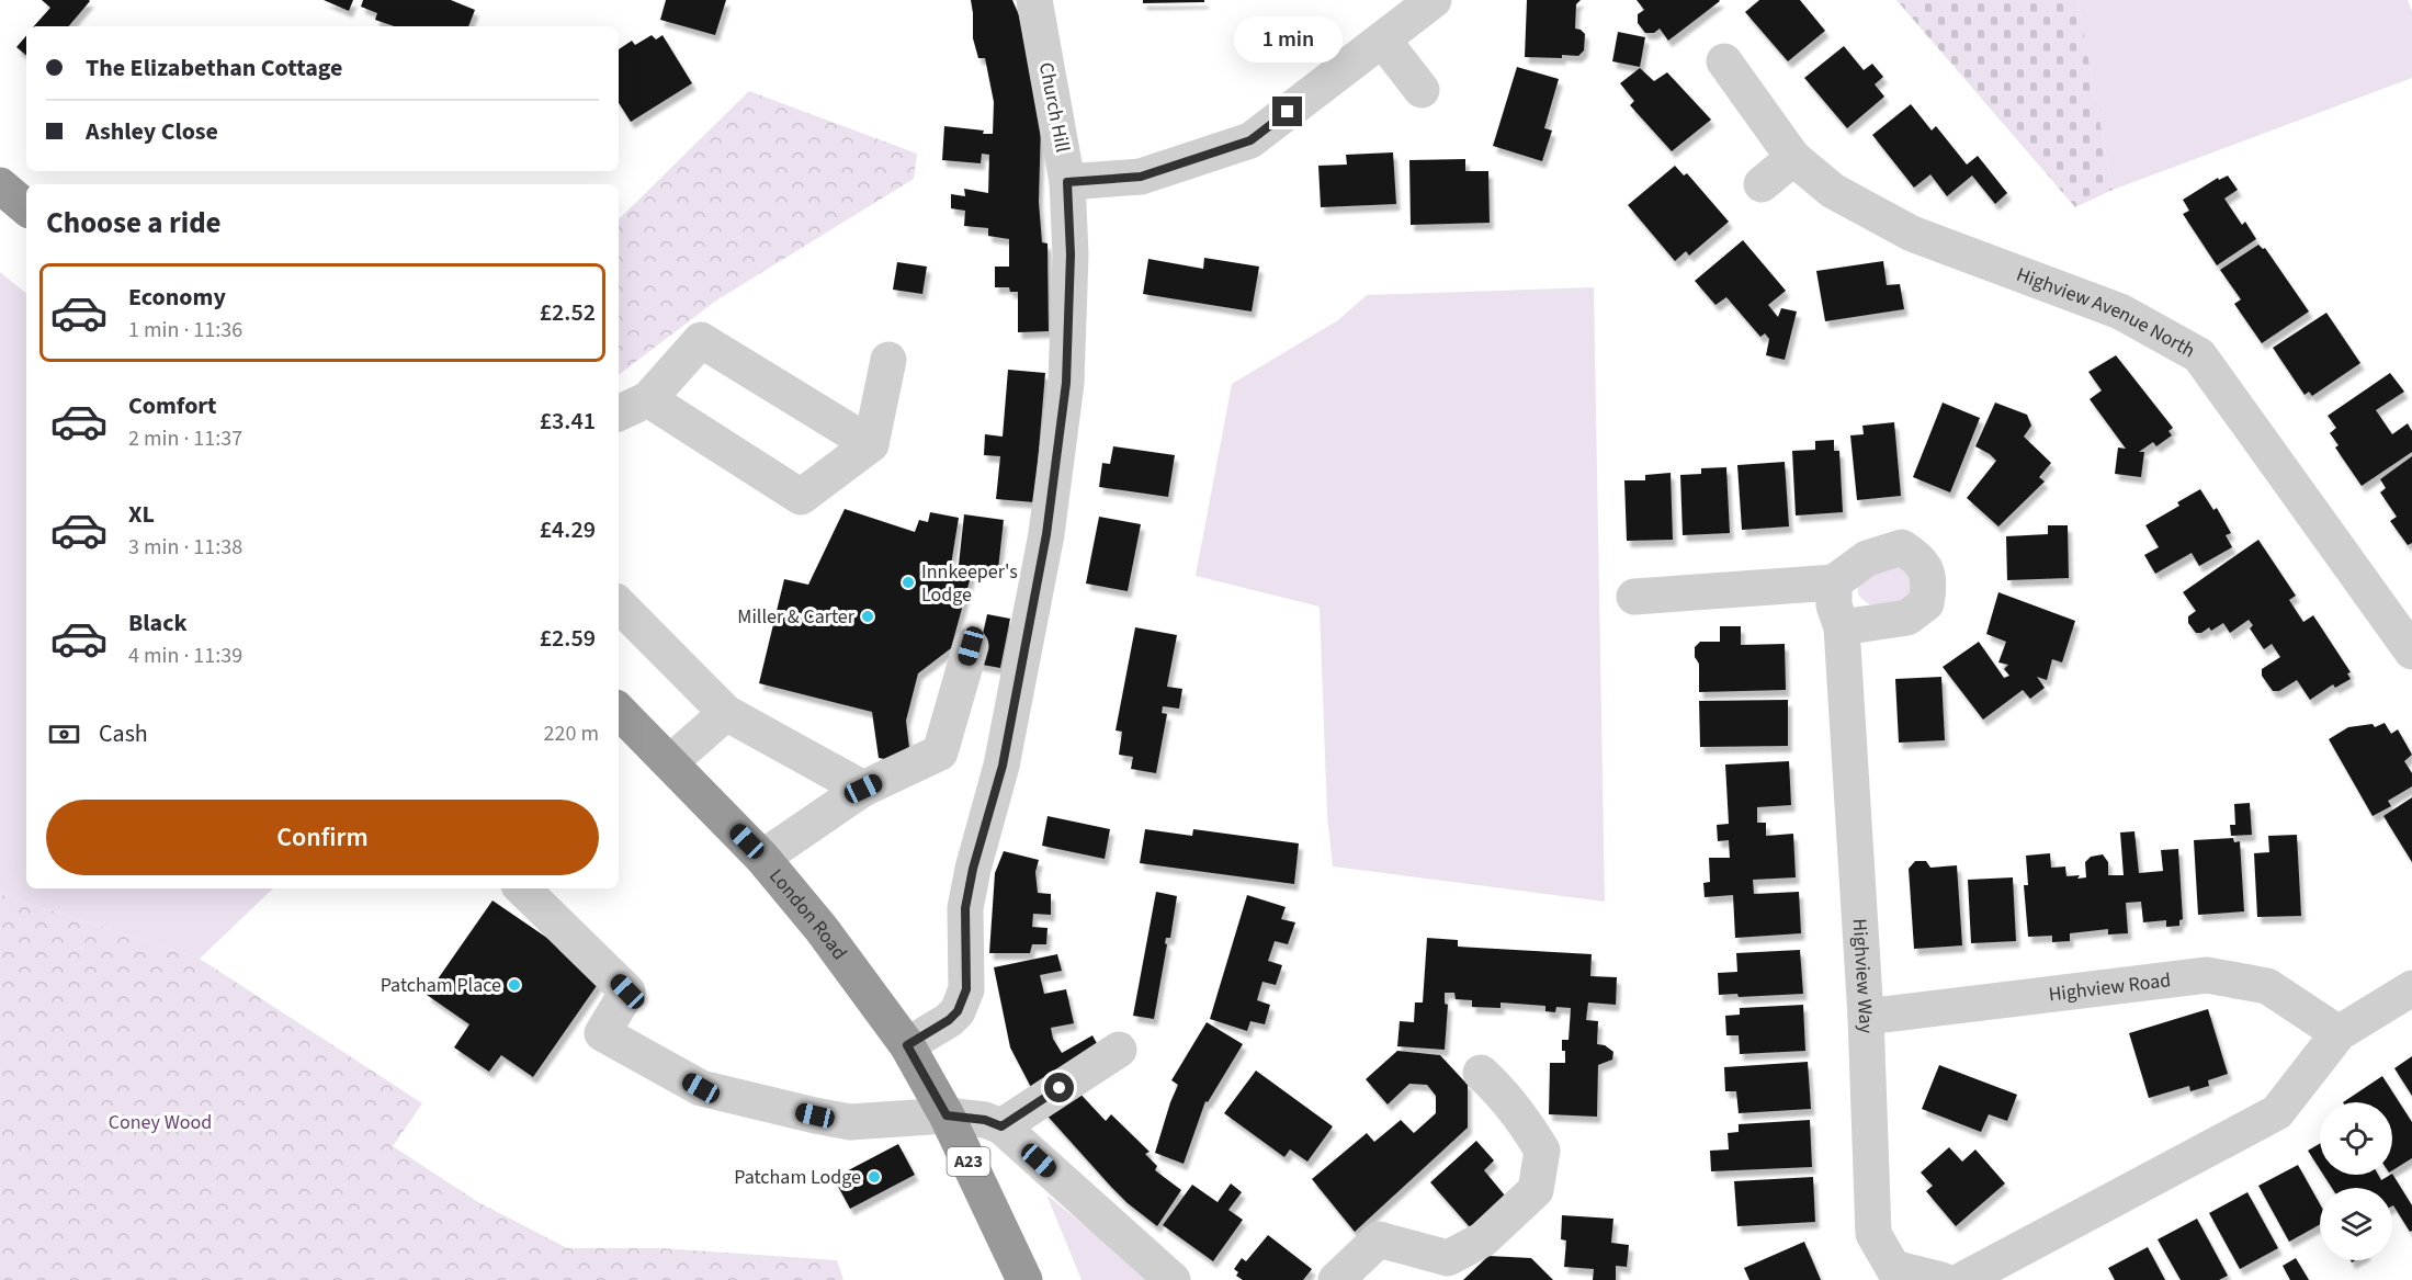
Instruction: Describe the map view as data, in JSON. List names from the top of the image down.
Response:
{
  "streets": {
    "highway": ["London Road", "A23"],
    "street": [
      "Church Hill",
      "Highview Avenue North",
      "Highview Way",
      "Highview Road"
    ]
  },
  "crossings": [
    ["Church Hill", "London Road"],
    ["Church Hill", "A23"],
    ["London Road", "A23"],
    ["Highview Way", "Highview Road"]
  ],
  "parks": ["Coney Wood"],
  "places": [
    "Innkeeper's Lodge",
    "Miller & Carter",
    "Patcham Place",
    "Patcham Lodge"
  ],
  "page": {
    "bubble": "1 min",
    "banner": ["The Elizabethan Cottage", "Ashley Close"],
    "heading": "Choose a ride",
    "list": [
      {
        "name": "Economy",
        "note": "1 min · 11:36",
        "value": "£2.52"
      },
      {
        "name": "Comfort",
        "note": "2 min · 11:37",
        "value": "£3.41"
      },
      {
        "name": "XL",
        "note": "3 min · 11:38",
        "value": "£4.29"
      },
      {
        "name": "Black",
        "note": "4 min · 11:39",
        "value": "£2.59"
      }
    ],
    "pay": ["Cash", "220 m"],
    "buttons": "Confirm"
  }
}
